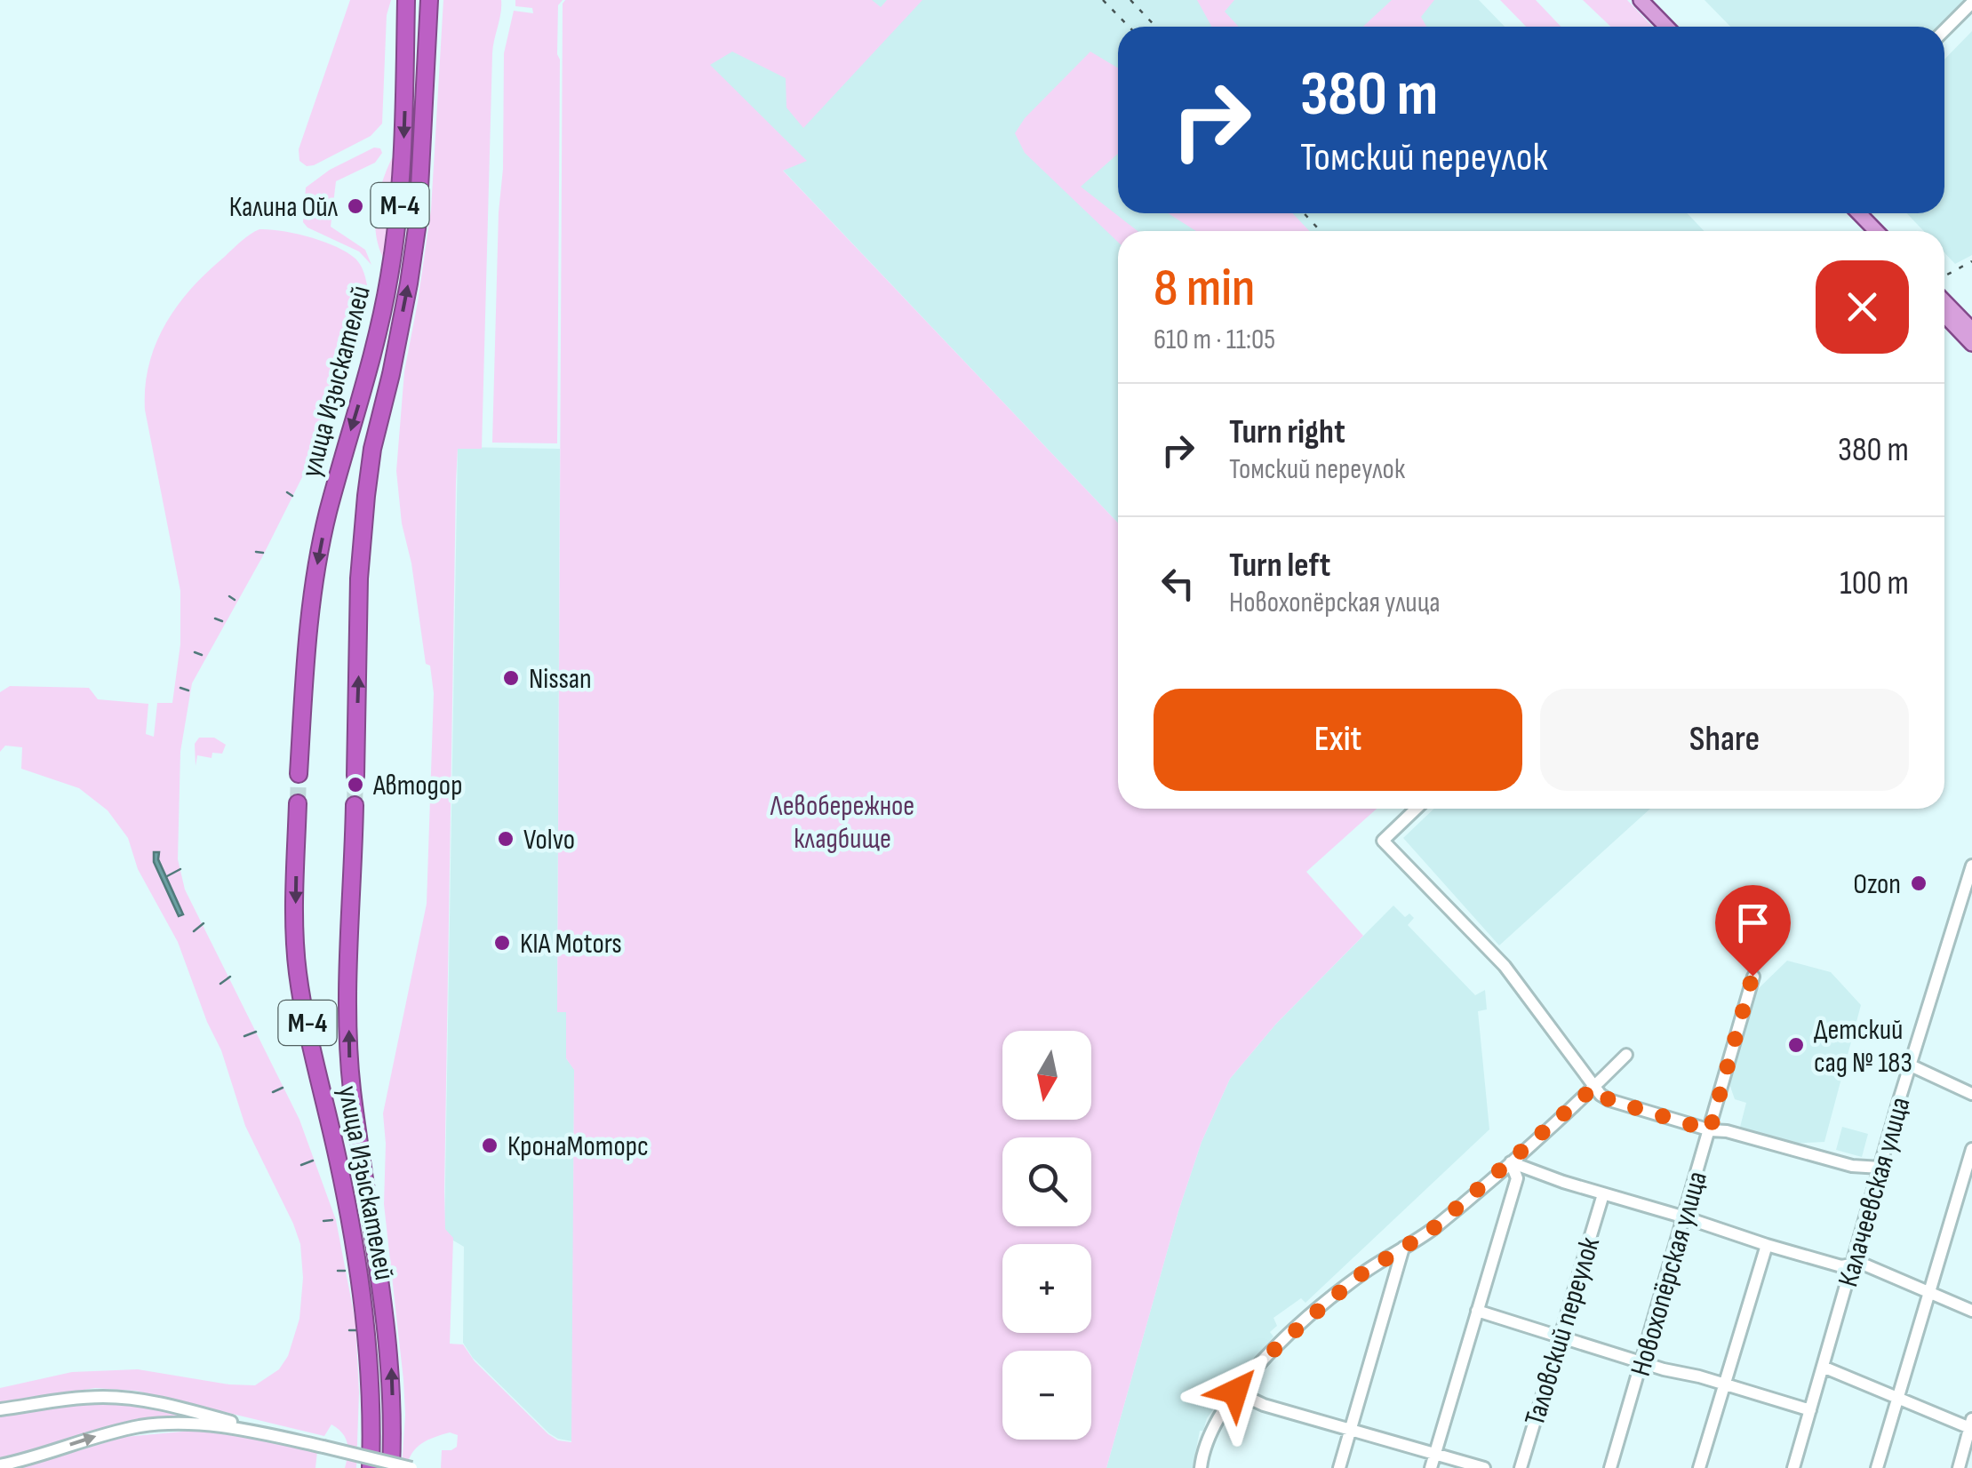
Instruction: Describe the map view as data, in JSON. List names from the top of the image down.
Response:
{
  "streets": {
    "highway": ["М-4", "улица Изыскателей"],
    "street": ["Калачеевская улица", "Новохопёрская улица", "Таловский переулок"]
  },
  "parks": ["Левобережное кладбище"],
  "places": [
    "Калина Ойл",
    "Nissan",
    "Автодор",
    "Volvo",
    "Ozon",
    "KIA Motors",
    "Детский сад № 183",
    "КронаМоторс"
  ],
  "north": "bottom",
  "page": {
    "turn": ["380 m", "Томский переулок"],
    "heading": ["8 min", "610 m · 11:05"],
    "list": [
      {
        "name": "Turn right",
        "note": "Томский переулок",
        "value": "380 m"
      },
      {
        "name": "Turn left",
        "note": "Новохопёрская улица",
        "value": "100 m"
      }
    ],
    "buttons": ["Exit", "Share"],
    "map_buttons": ["+", "−"]
  }
}
